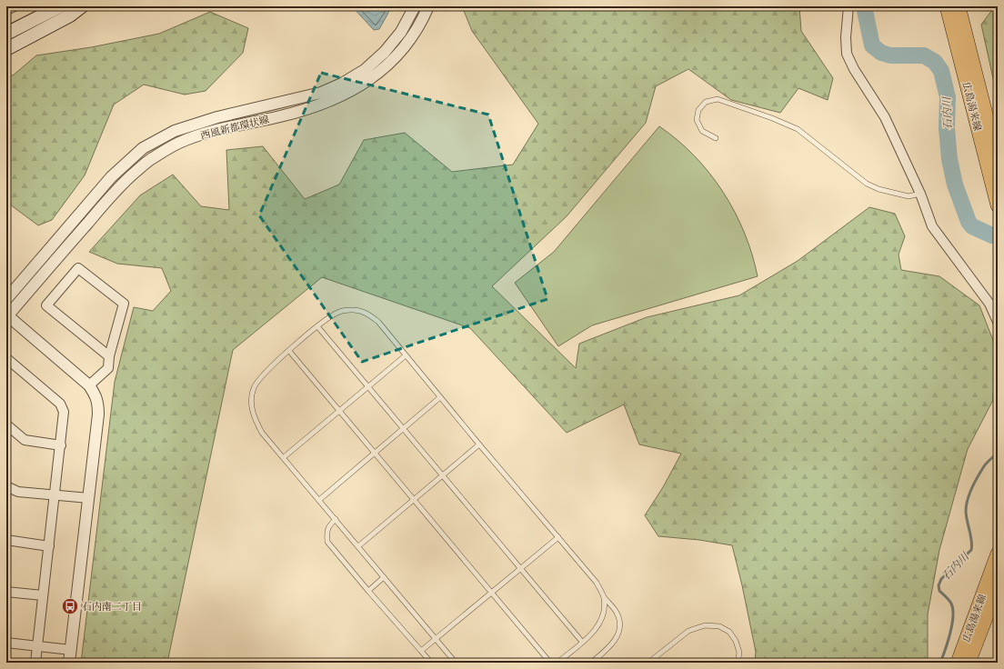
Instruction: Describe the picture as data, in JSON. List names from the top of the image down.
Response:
{
  "streets": {
    "main road": ["広島湯来線"],
    "street": ["西風新都環状線"]
  },
  "water": ["石内川"],
  "places": {
    "bus stop": ["石内南二丁目"]
  }
}
